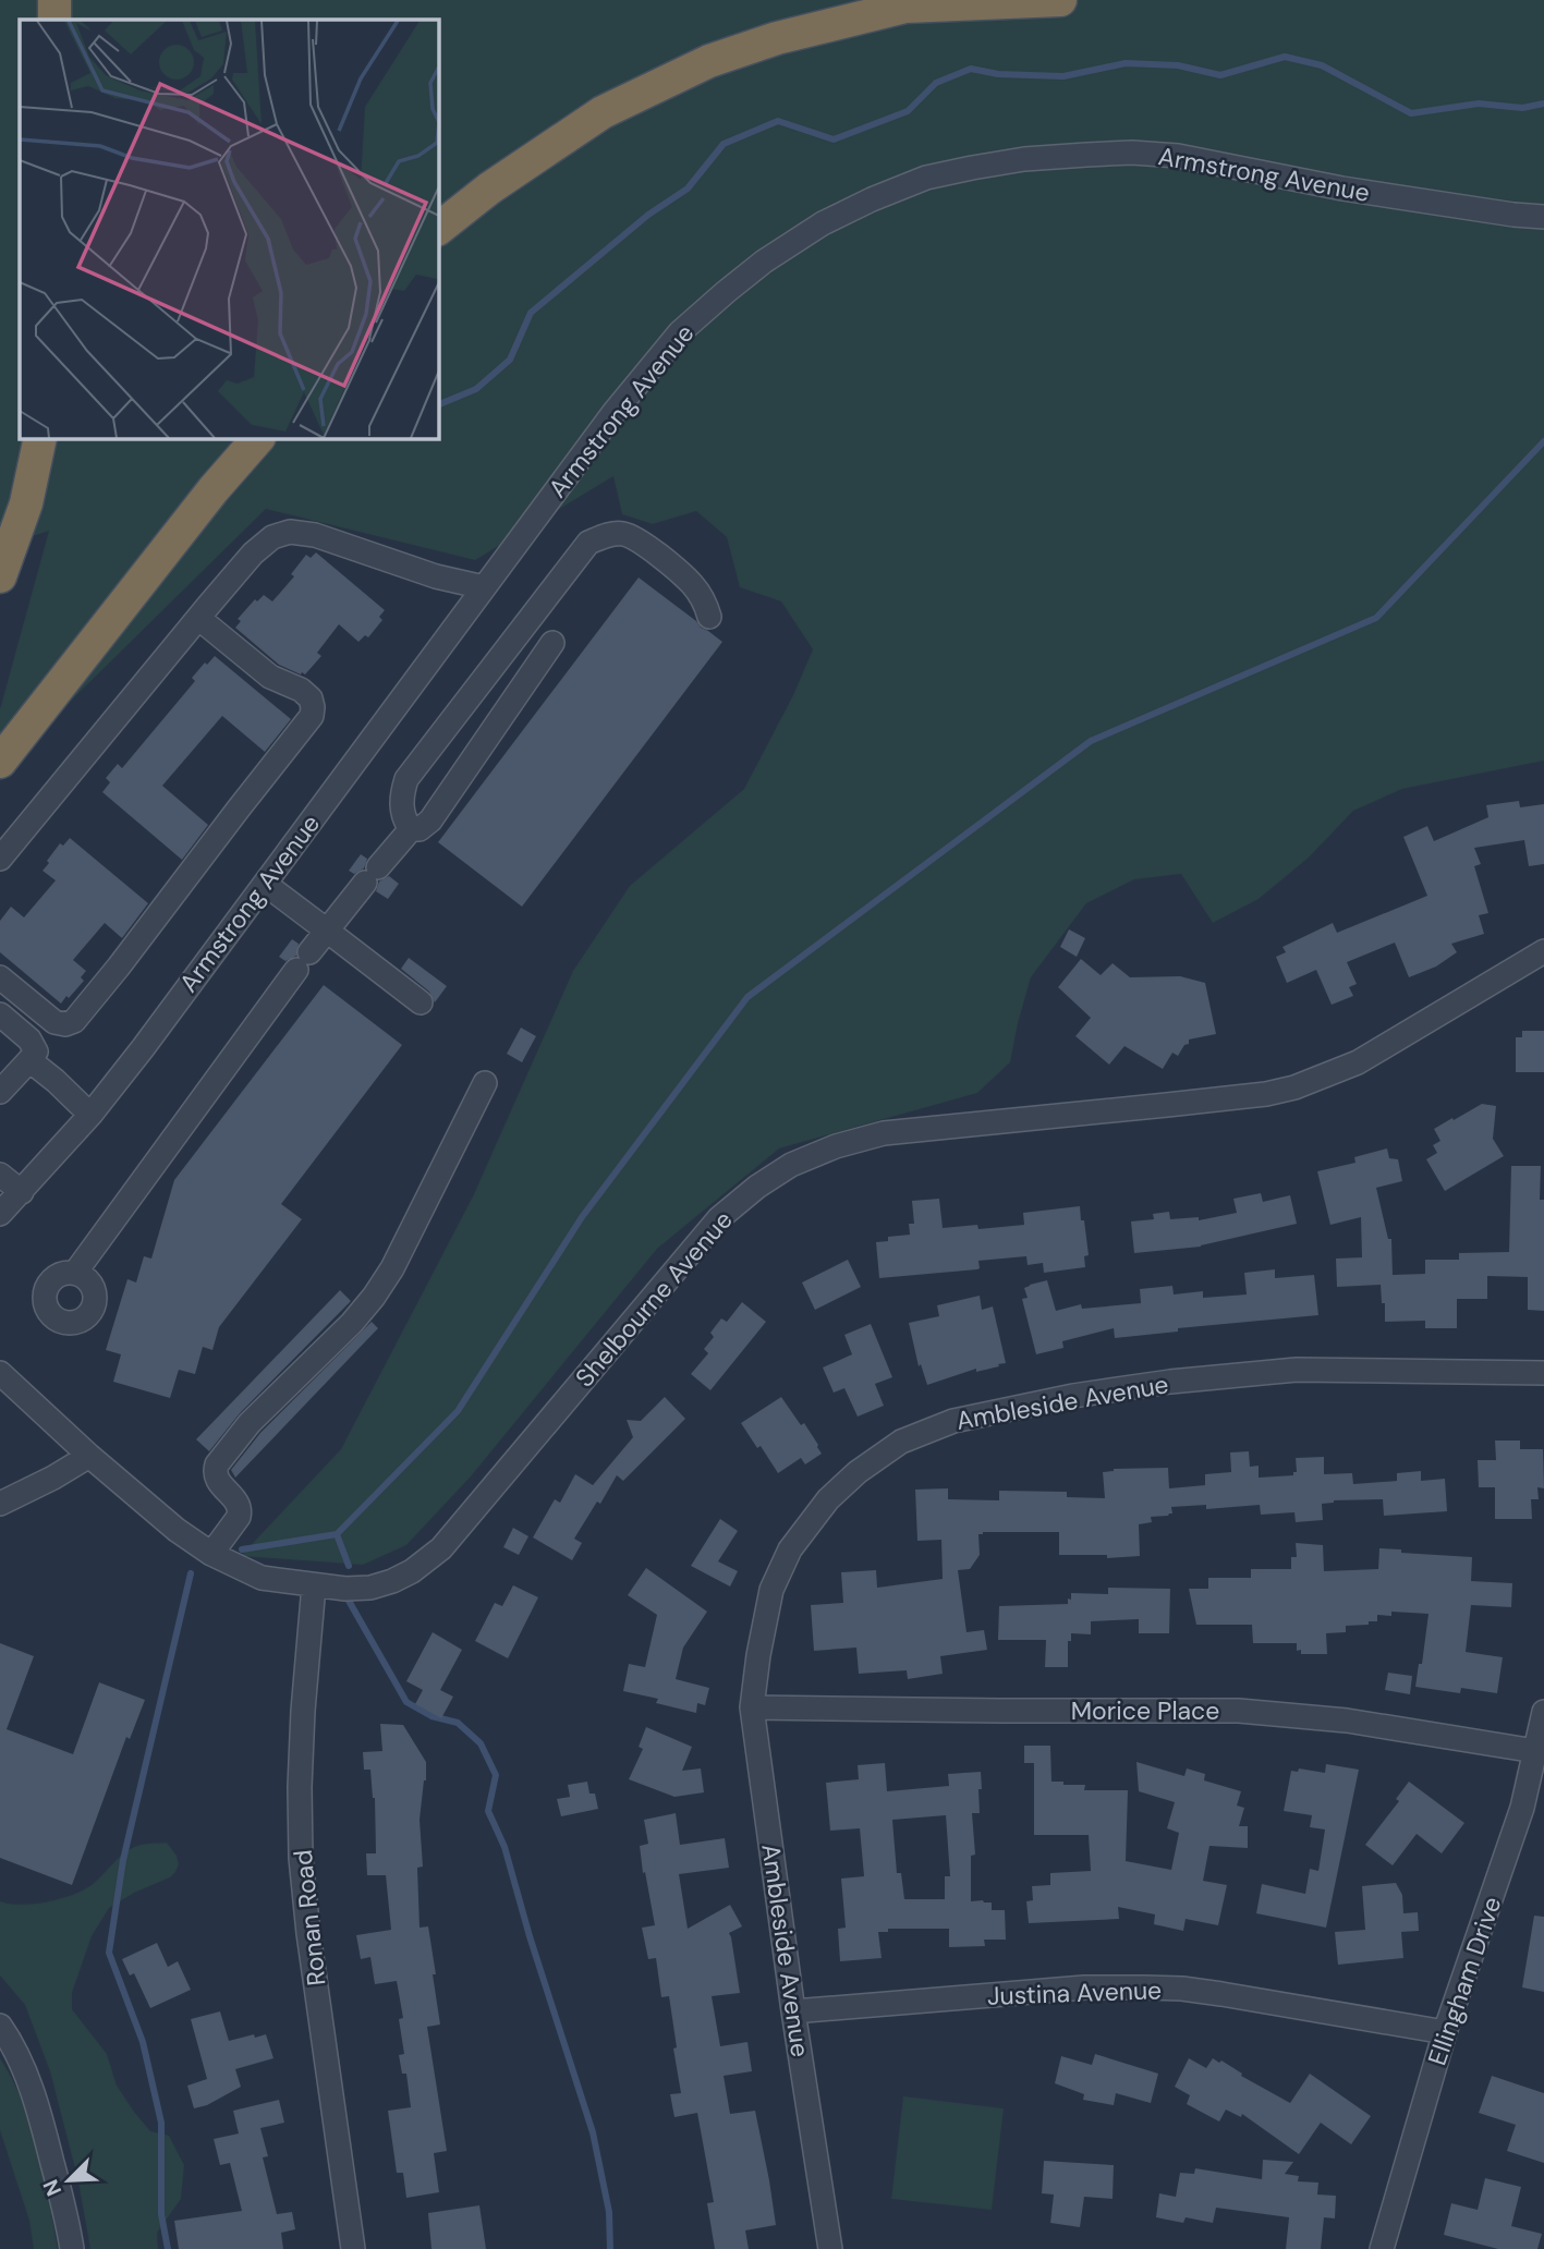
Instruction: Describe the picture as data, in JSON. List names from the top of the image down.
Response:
{
  "streets": {
    "street": [
      "Armstrong Avenue",
      "Shelbourne Avenue",
      "Ambleside Avenue",
      "Morice Place",
      "Ronan Road",
      "Ellingham Drive",
      "Justina Avenue"
    ]
  },
  "crossings": [
    ["Shelbourne Avenue", "Ronan Road"],
    ["Ambleside Avenue", "Morice Place"],
    ["Ambleside Avenue", "Justina Avenue"],
    ["Morice Place", "Ellingham Drive"],
    ["Ellingham Drive", "Justina Avenue"]
  ],
  "north": "bottom left"
}
